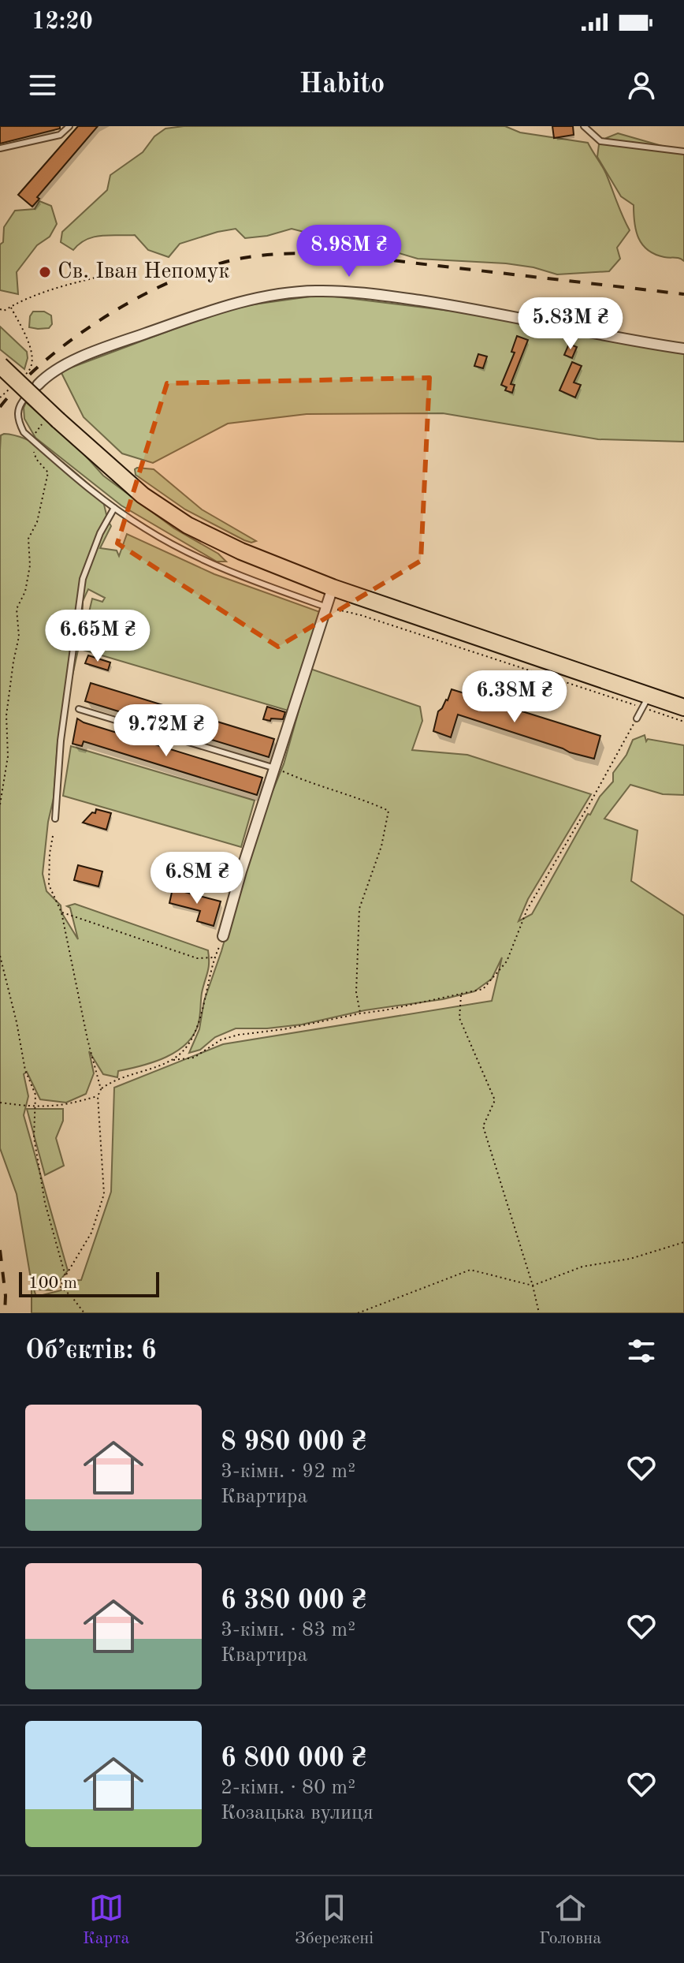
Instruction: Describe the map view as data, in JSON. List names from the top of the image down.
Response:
{
  "places": ["Св. Іван Непомук"],
  "scale_bar": "100 m",
  "page": {
    "status": "12:20",
    "header": "Habito",
    "price": [
      "8.98M ₴",
      "5.83M ₴",
      "6.65M ₴",
      "6.38M ₴",
      "9.72M ₴",
      "6.8M ₴"
    ],
    "scale": "100 m",
    "heading": "Об’єктів: 6",
    "list": [
      {
        "name": "8 980 000 ₴",
        "note": "3-кімн. · 92 m² · Квартира"
      },
      {
        "name": "6 380 000 ₴",
        "note": "3-кімн. · 83 m² · Квартира"
      },
      {
        "name": "6 800 000 ₴",
        "note": "2-кімн. · 80 m² · Козацька вулиця"
      }
    ],
    "tabs": ["Карта", "Збережені", "Головна"]
  }
}
